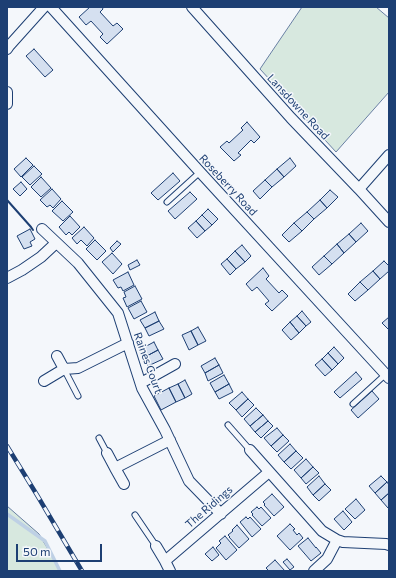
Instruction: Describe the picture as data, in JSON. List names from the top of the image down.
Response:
{
  "streets": {
    "street": [
      "Lansdowne Road",
      "Roseberry Road",
      "Raines Court",
      "The Ridings"
    ]
  },
  "crossings": [
    ["Raines Court", "The Ridings"]
  ],
  "scale_bar": "50 m"
}
